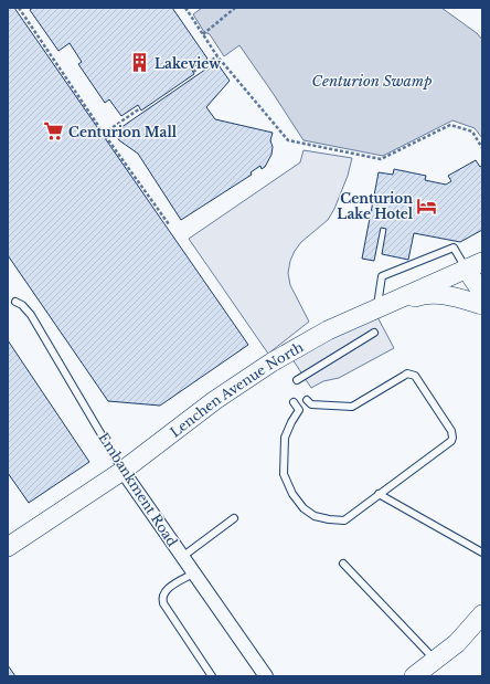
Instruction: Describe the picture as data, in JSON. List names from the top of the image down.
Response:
{
  "streets": {
    "main road": ["Lenchen Avenue North"],
    "street": ["Embankment Road"]
  },
  "crossings": [
    ["Lenchen Avenue North", "Embankment Road"]
  ],
  "water": ["Centurion Swamp"],
  "places": {
    "building": ["Lakeview"],
    "supermarket": ["Centurion Mall"],
    "hotel": ["Centurion Lake Hotel"]
  }
}
